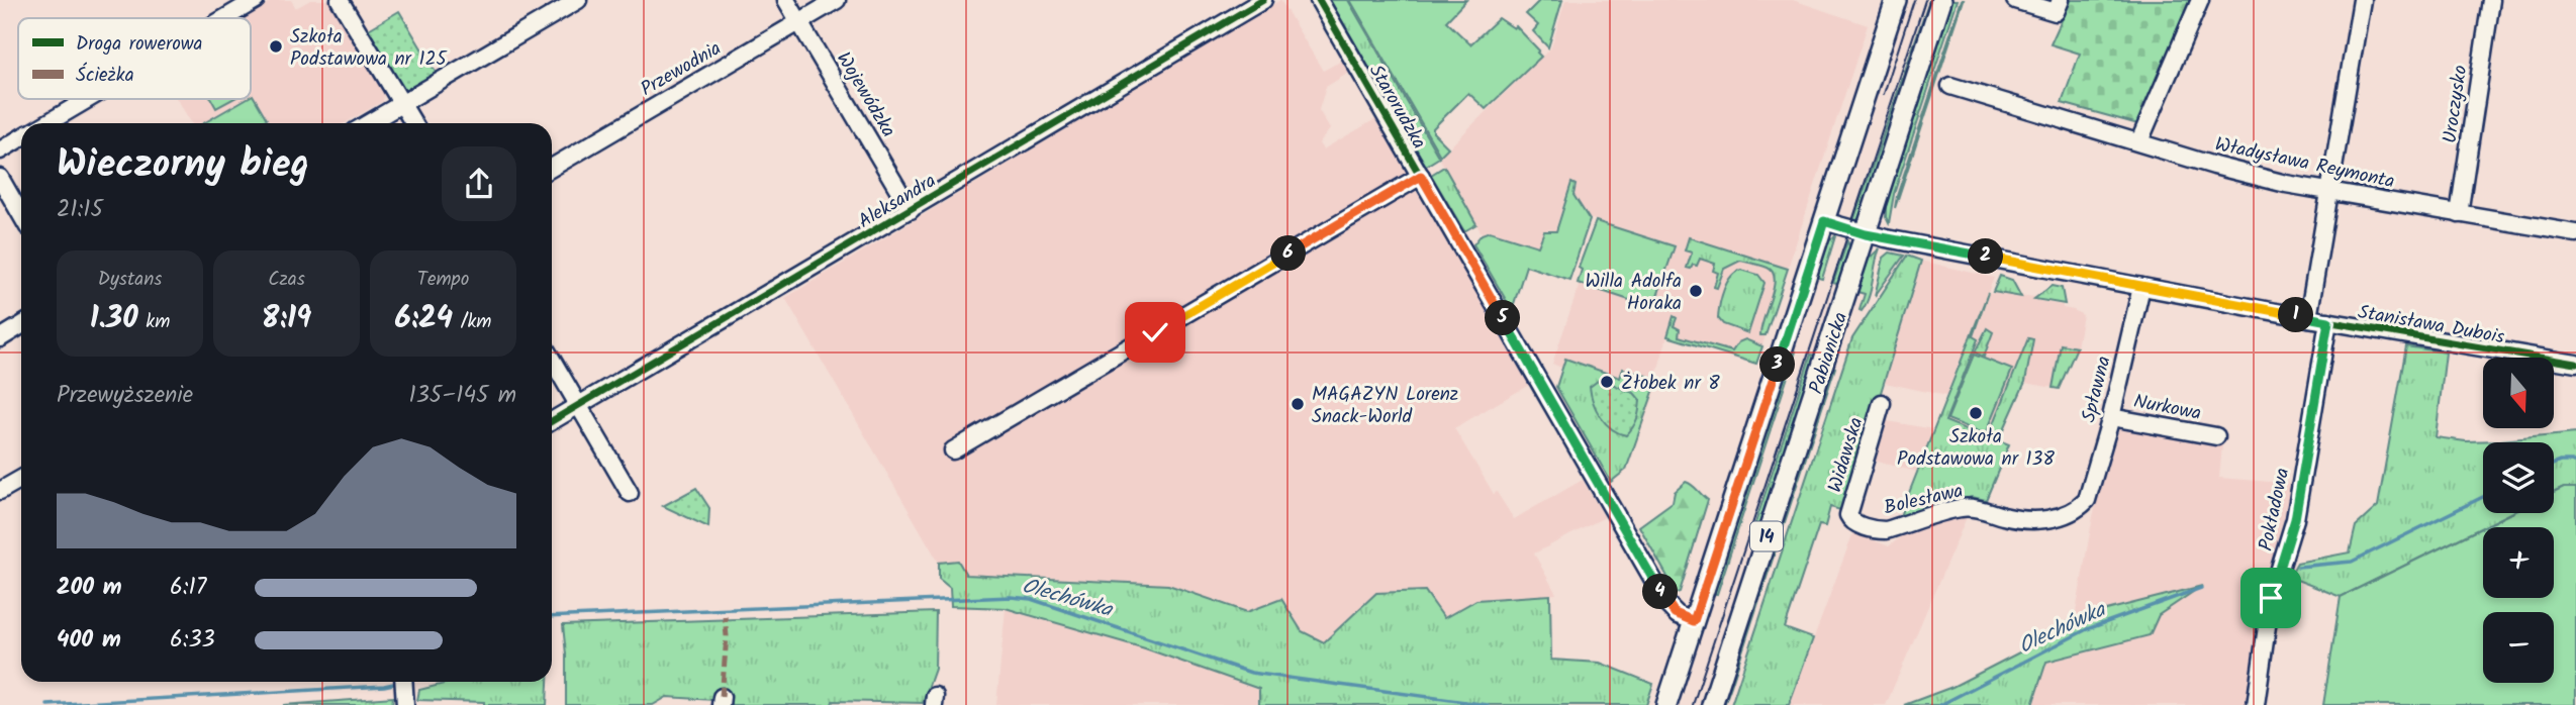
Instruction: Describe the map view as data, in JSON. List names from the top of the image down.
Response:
{
  "streets": {
    "main road": ["Pabianicka", "14"],
    "street": [
      "Przewodnia",
      "Wojewódzka",
      "Uroczysko",
      "Starorudzka",
      "Władysława Reymonta",
      "Aleksandra",
      "Stanisława Dubois",
      "Spławna",
      "Nurkowa",
      "Widawska",
      "Bolesława",
      "Pokładowa"
    ]
  },
  "crossings": [
    ["Przewodnia", "Wojewódzka"],
    ["Wojewódzka", "Aleksandra"],
    ["Uroczysko", "Władysława Reymonta"],
    ["Starorudzka", "14"],
    ["Stanisława Dubois", "Pabianicka"],
    ["Stanisława Dubois", "Spławna"],
    ["Stanisława Dubois", "Pokładowa"],
    ["Stanisława Dubois", "14"],
    ["Spławna", "Nurkowa"],
    ["Spławna", "Bolesława"],
    ["Widawska", "Bolesława"]
  ],
  "water": ["Olechówka"],
  "places": [
    "Szkoła Podstawowa nr 125",
    "Willa Adolfa Horaka",
    "Żłobek nr 8",
    "MAGAZYN Lorenz Snack-World",
    "Szkoła Podstawowa nr 138"
  ],
  "legend": ["Droga rowerowa", "Ścieżka"],
  "north": "bottom",
  "page": {
    "heading": ["Wieczorny bieg", "21:15"],
    "pins": [
      "6",
      "2",
      "1",
      "5",
      "3",
      "4"
    ],
    "stats": [
      ["Dystans", "1.30 km"],
      ["Czas", "8:19"],
      ["Tempo", "6:24 /km"]
    ],
    "map_buttons": ["+", "−"],
    "chart": ["Przewyższenie", "135–145 m"],
    "list": [
      {
        "name": "200 m",
        "note": "6:17"
      },
      {
        "name": "400 m",
        "note": "6:33"
      }
    ]
  }
}
